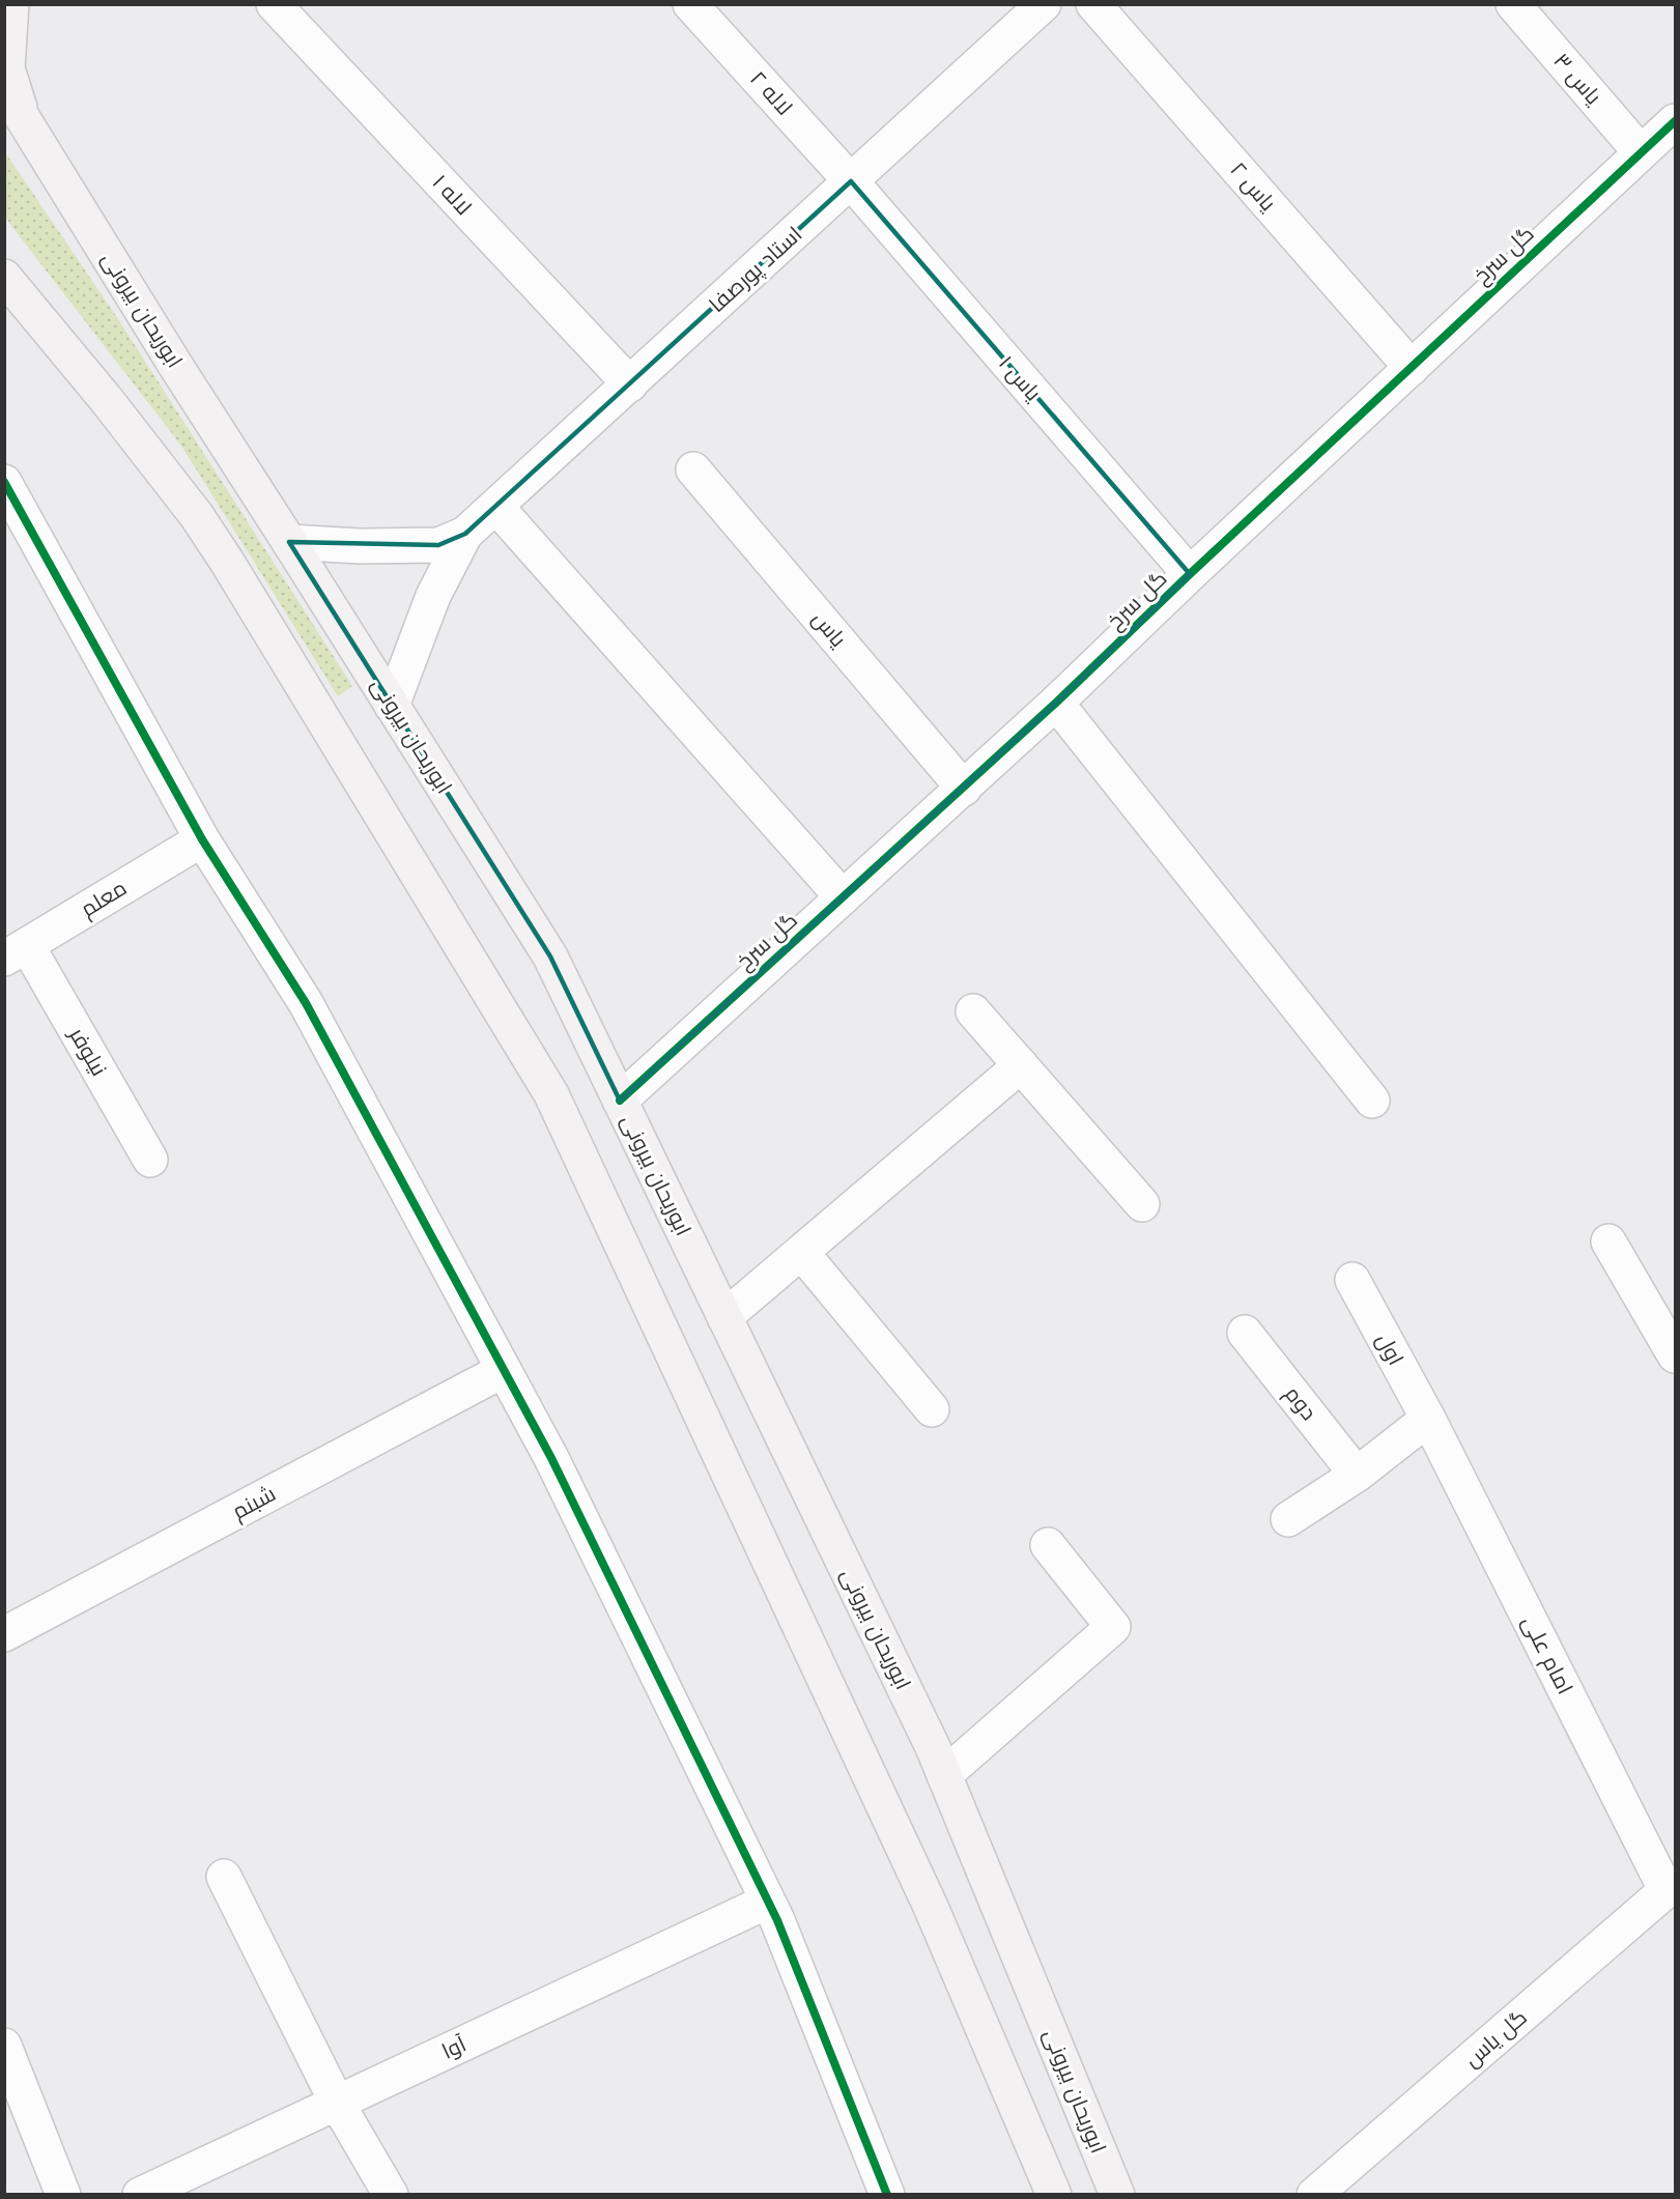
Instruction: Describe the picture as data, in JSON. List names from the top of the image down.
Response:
{
  "streets": {
    "main road": ["ابوریحان بیرونی"],
    "street": [
      "یاس ۳",
      "لاله ۲",
      "یاس ۲",
      "لاله ۱",
      "گل سرخ",
      "استاد پورصفا",
      "یاس ۱",
      "یاس",
      "معلم",
      "نیلوفر",
      "اول",
      "دوم",
      "شبنم",
      "امام علی",
      "گل یاس",
      "آوا"
    ]
  },
  "crossings": [
    ["یاس ۳", "گل سرخ"],
    ["لاله ۲", "استاد پورصفا"],
    ["لاله ۲", "یاس ۱"],
    ["یاس ۲", "گل سرخ"],
    ["لاله ۱", "استاد پورصفا"],
    ["گل سرخ", "ابوریحان بیرونی"],
    ["گل سرخ", "یاس ۱"],
    ["گل سرخ", "یاس"],
    ["استاد پورصفا", "یاس ۱"],
    ["معلم", "نیلوفر"],
    ["اول", "امام علی"],
    ["امام علی", "گل یاس"]
  ]
}
